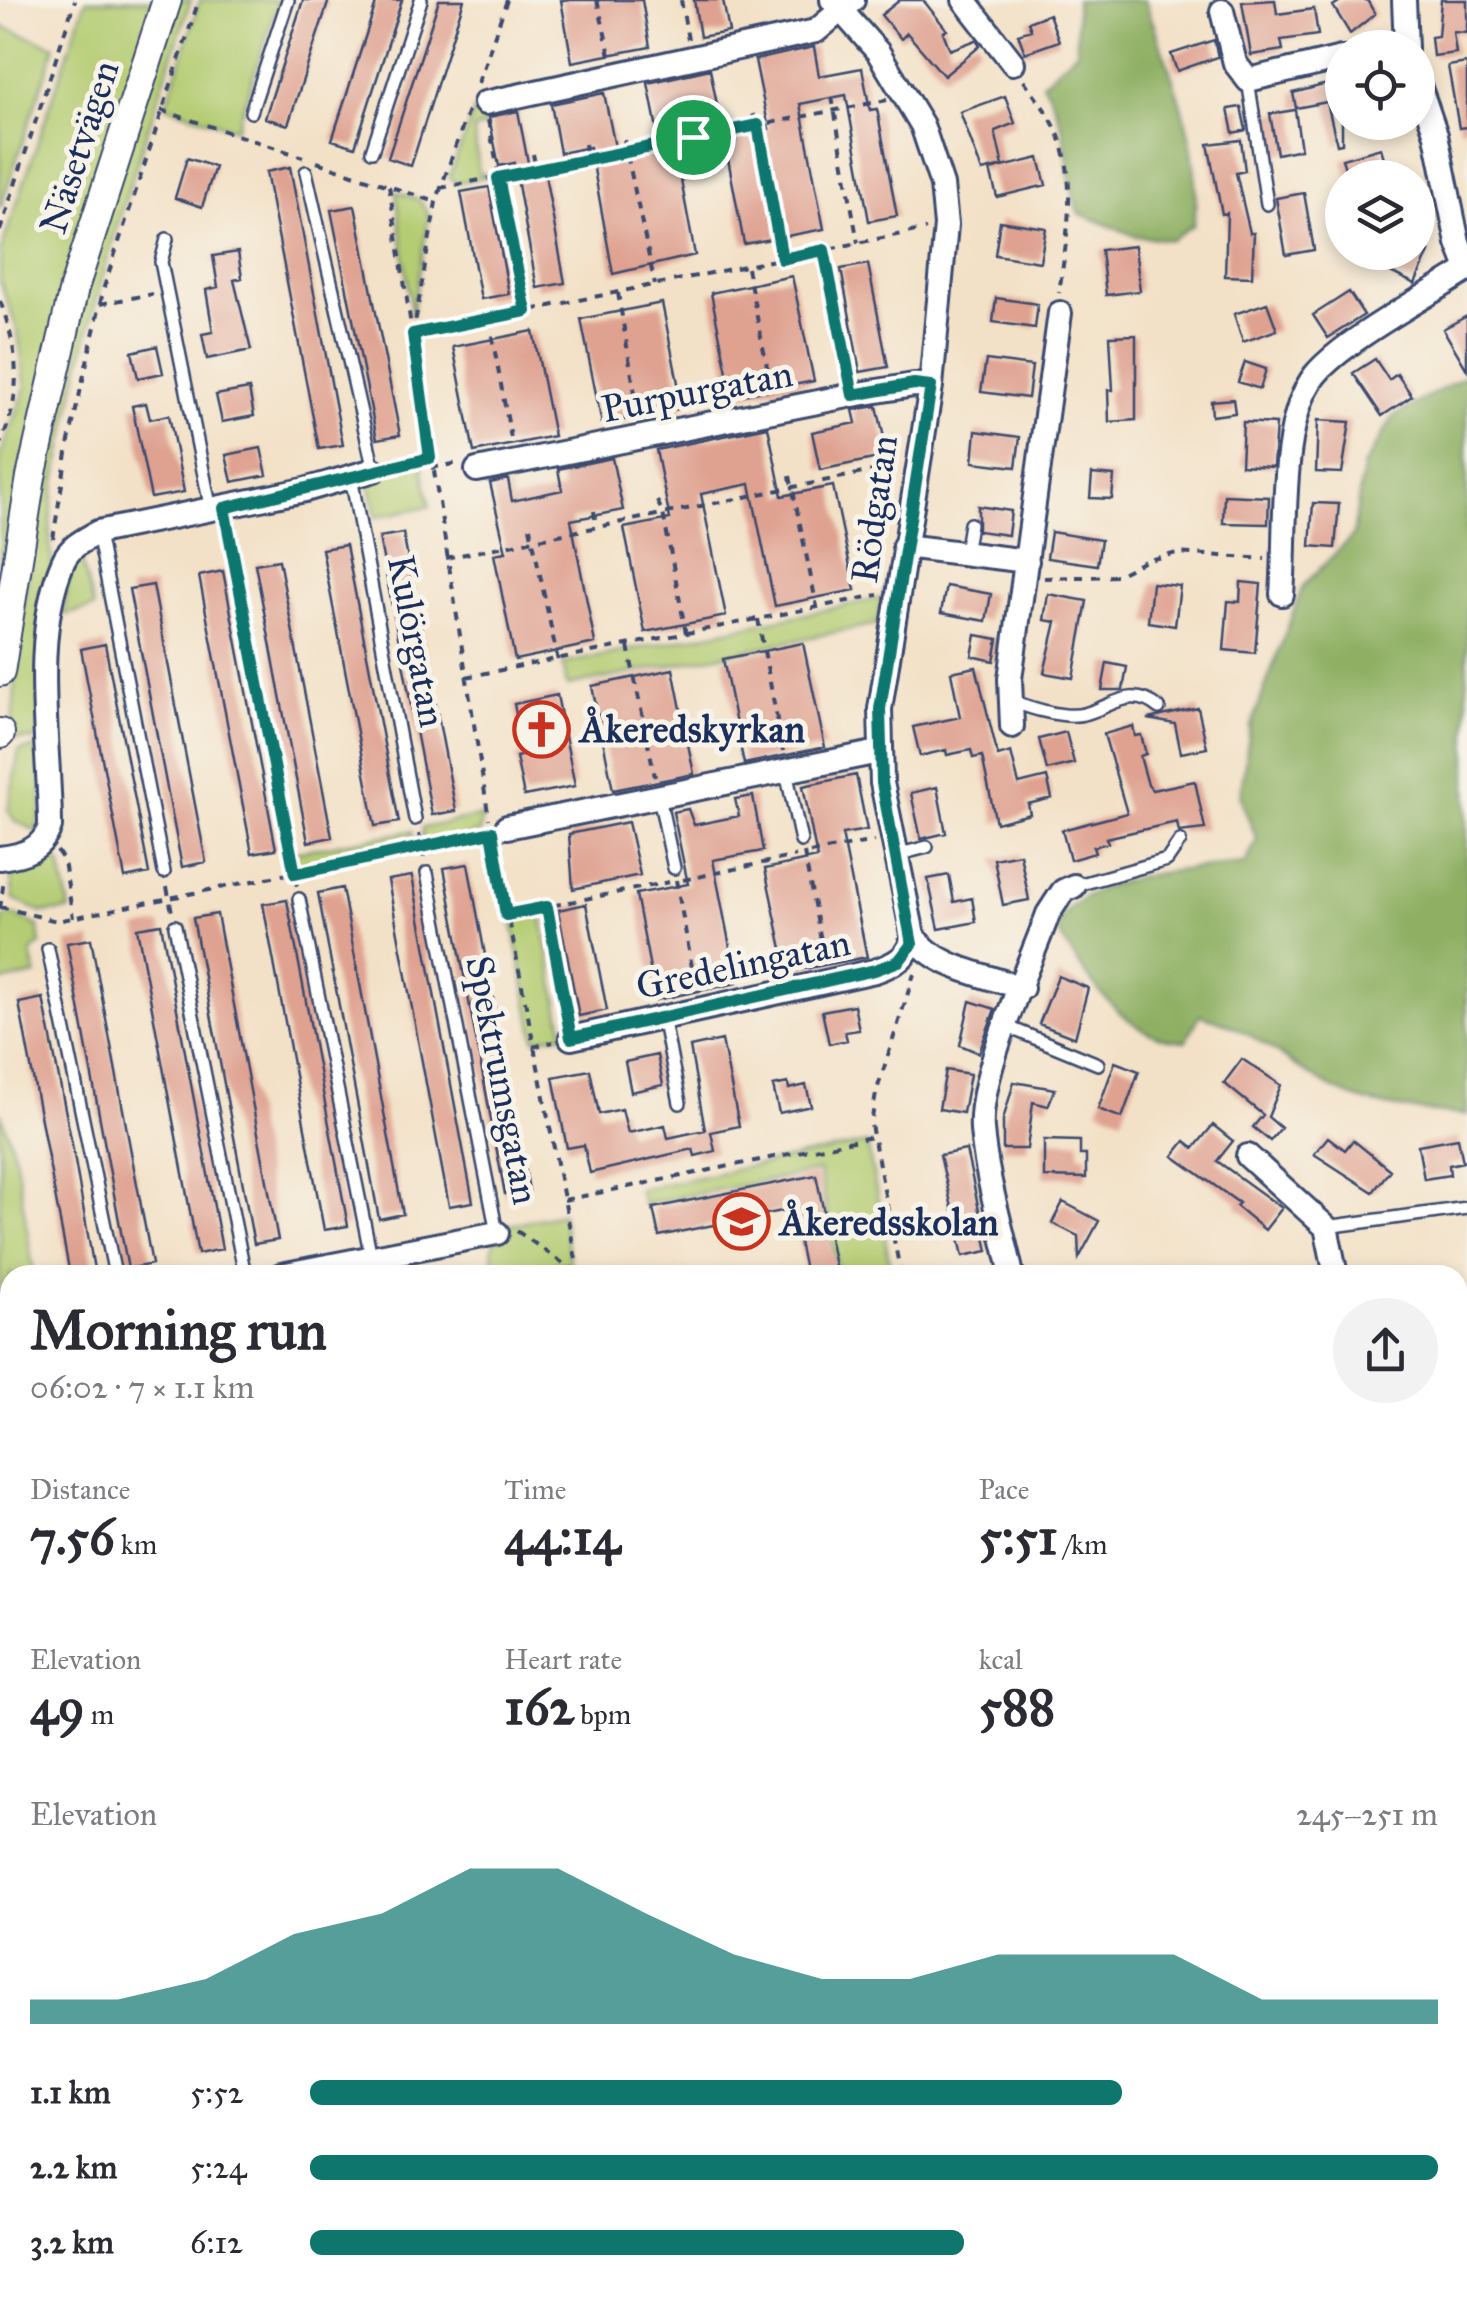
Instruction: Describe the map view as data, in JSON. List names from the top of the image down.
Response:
{
  "streets": {
    "street": [
      "Näsetvägen",
      "Purpurgatan",
      "Rödgatan",
      "Gredelingatan",
      "Spektrumsgatan"
    ],
    "lane": ["Kulörgatan"]
  },
  "crossings": [
    ["Purpurgatan", "Rödgatan"],
    ["Rödgatan", "Gredelingatan"]
  ],
  "places": {
    "church": ["Åkeredskyrkan"],
    "school or university": ["Åkeredsskolan"]
  },
  "page": {
    "heading": ["Morning run", "06:02 · 7 × 1.1 km"],
    "stats": [
      ["Distance", "7.56 km"],
      ["Time", "44:14"],
      ["Pace", "5:51 /km"],
      ["Elevation", "49 m"],
      ["Heart rate", "162 bpm"],
      ["kcal", "588"]
    ],
    "chart": ["Elevation", "245–251 m"],
    "list": [
      {
        "name": "1.1 km",
        "note": "5:52"
      },
      {
        "name": "2.2 km",
        "note": "5:24"
      },
      {
        "name": "3.2 km",
        "note": "6:12"
      }
    ]
  }
}
